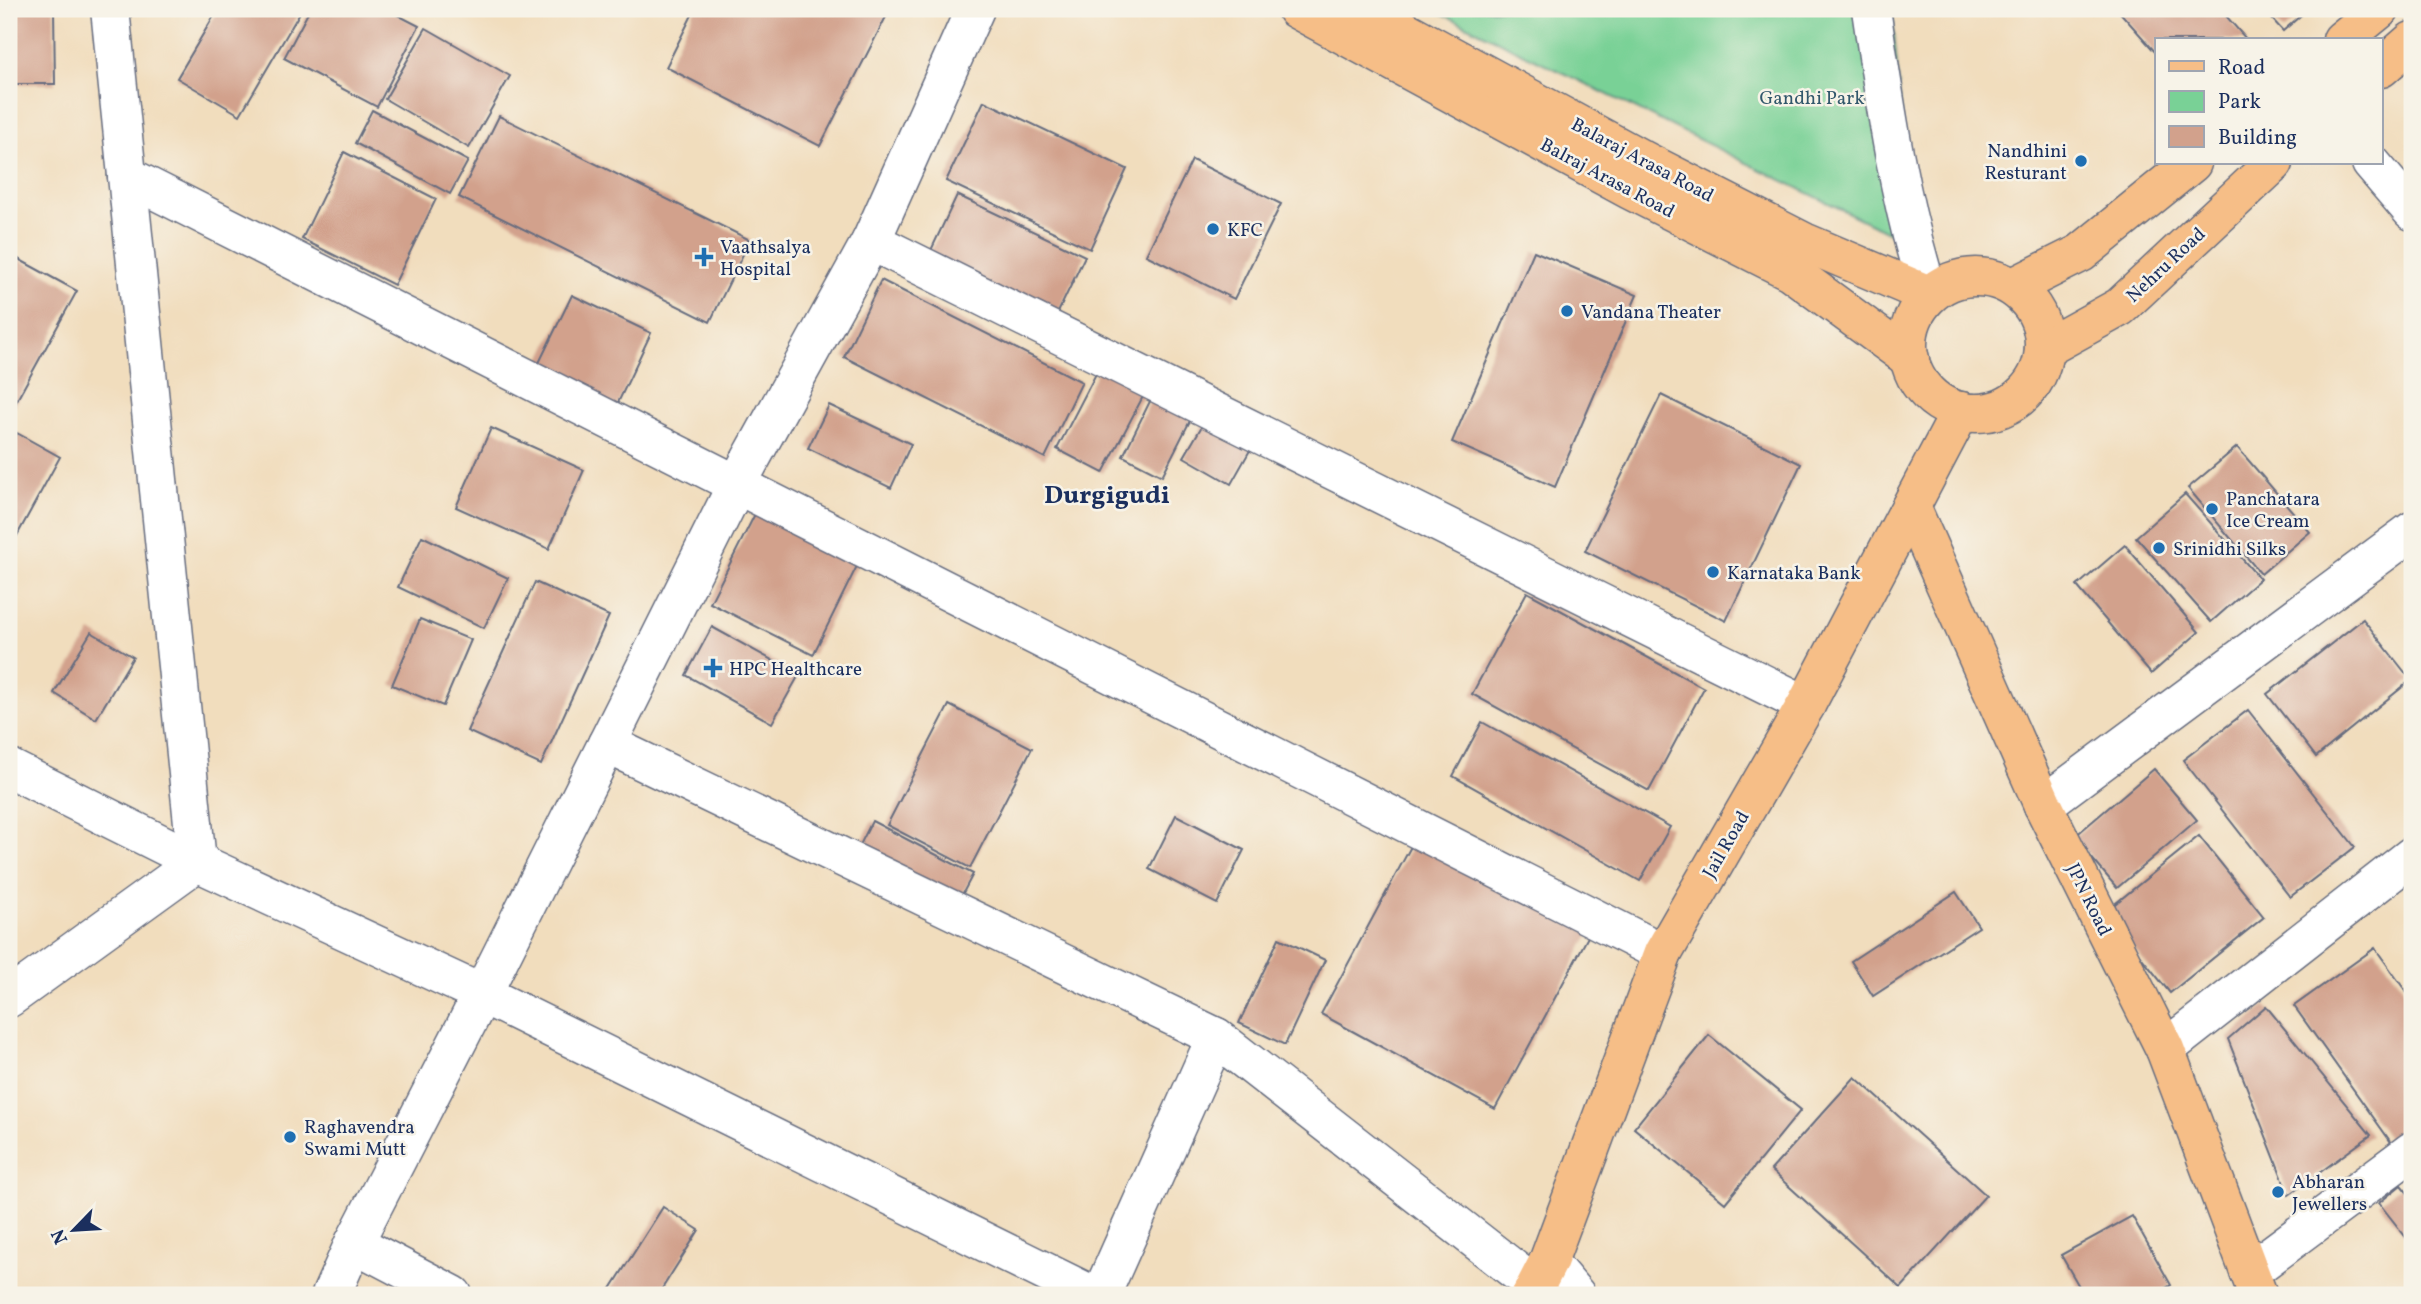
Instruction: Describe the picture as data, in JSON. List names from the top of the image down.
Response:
{
  "streets": {
    "main road": [
      "Balaraj Arasa Road",
      "Balraj Arasa Road",
      "Nehru Road",
      "Jail Road",
      "JPN Road"
    ]
  },
  "crossings": [
    ["Balaraj Arasa Road", "Balraj Arasa Road"],
    ["Balaraj Arasa Road", "Nehru Road"],
    ["Balaraj Arasa Road", "Jail Road"],
    ["Balraj Arasa Road", "Nehru Road"],
    ["Balraj Arasa Road", "Jail Road"],
    ["Nehru Road", "Jail Road"],
    ["Jail Road", "JPN Road"]
  ],
  "districts": ["Durgigudi"],
  "parks": ["Gandhi Park"],
  "places": {
    "other": [
      "Nandhini Resturant",
      "KFC",
      "Vandana Theater",
      "Panchatara Ice Cream",
      "Srinidhi Silks",
      "Karnataka Bank",
      "Raghavendra Swami Mutt",
      "Abharan Jewellers"
    ],
    "health": ["Vaathsalya Hospital", "HPC Healthcare"]
  },
  "legend": ["Road", "Park", "Building"],
  "north": "bottom left"
}
